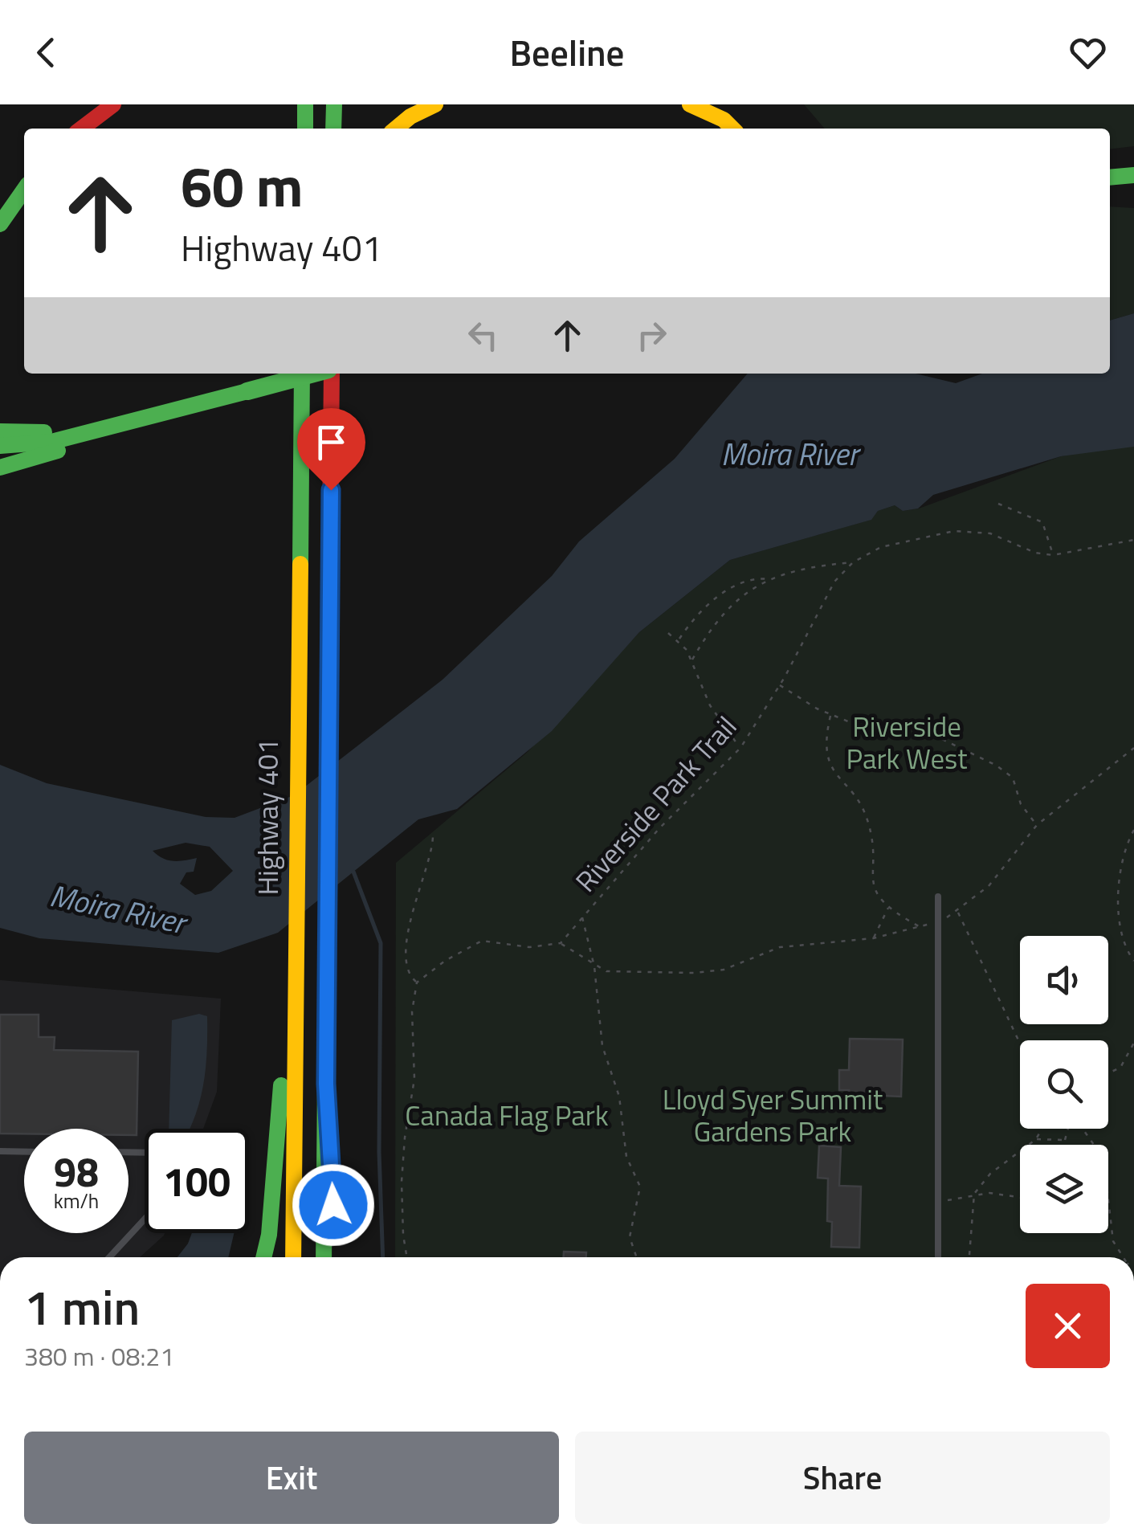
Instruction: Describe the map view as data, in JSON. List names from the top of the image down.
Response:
{
  "streets": {
    "main road": ["Highway 401"],
    "path": ["Riverside Park Trail"]
  },
  "water": ["Moira River"],
  "parks": ["Riverside Park West", "Lloyd Syer Summit Gardens Park", "Canada Flag Park"],
  "page": {
    "header": "Beeline",
    "turn": ["60 m", "Highway 401"],
    "speed": "98 km/h",
    "limit": "100",
    "heading": ["1 min", "380 m · 08:21"],
    "buttons": ["Exit", "Share"]
  }
}
